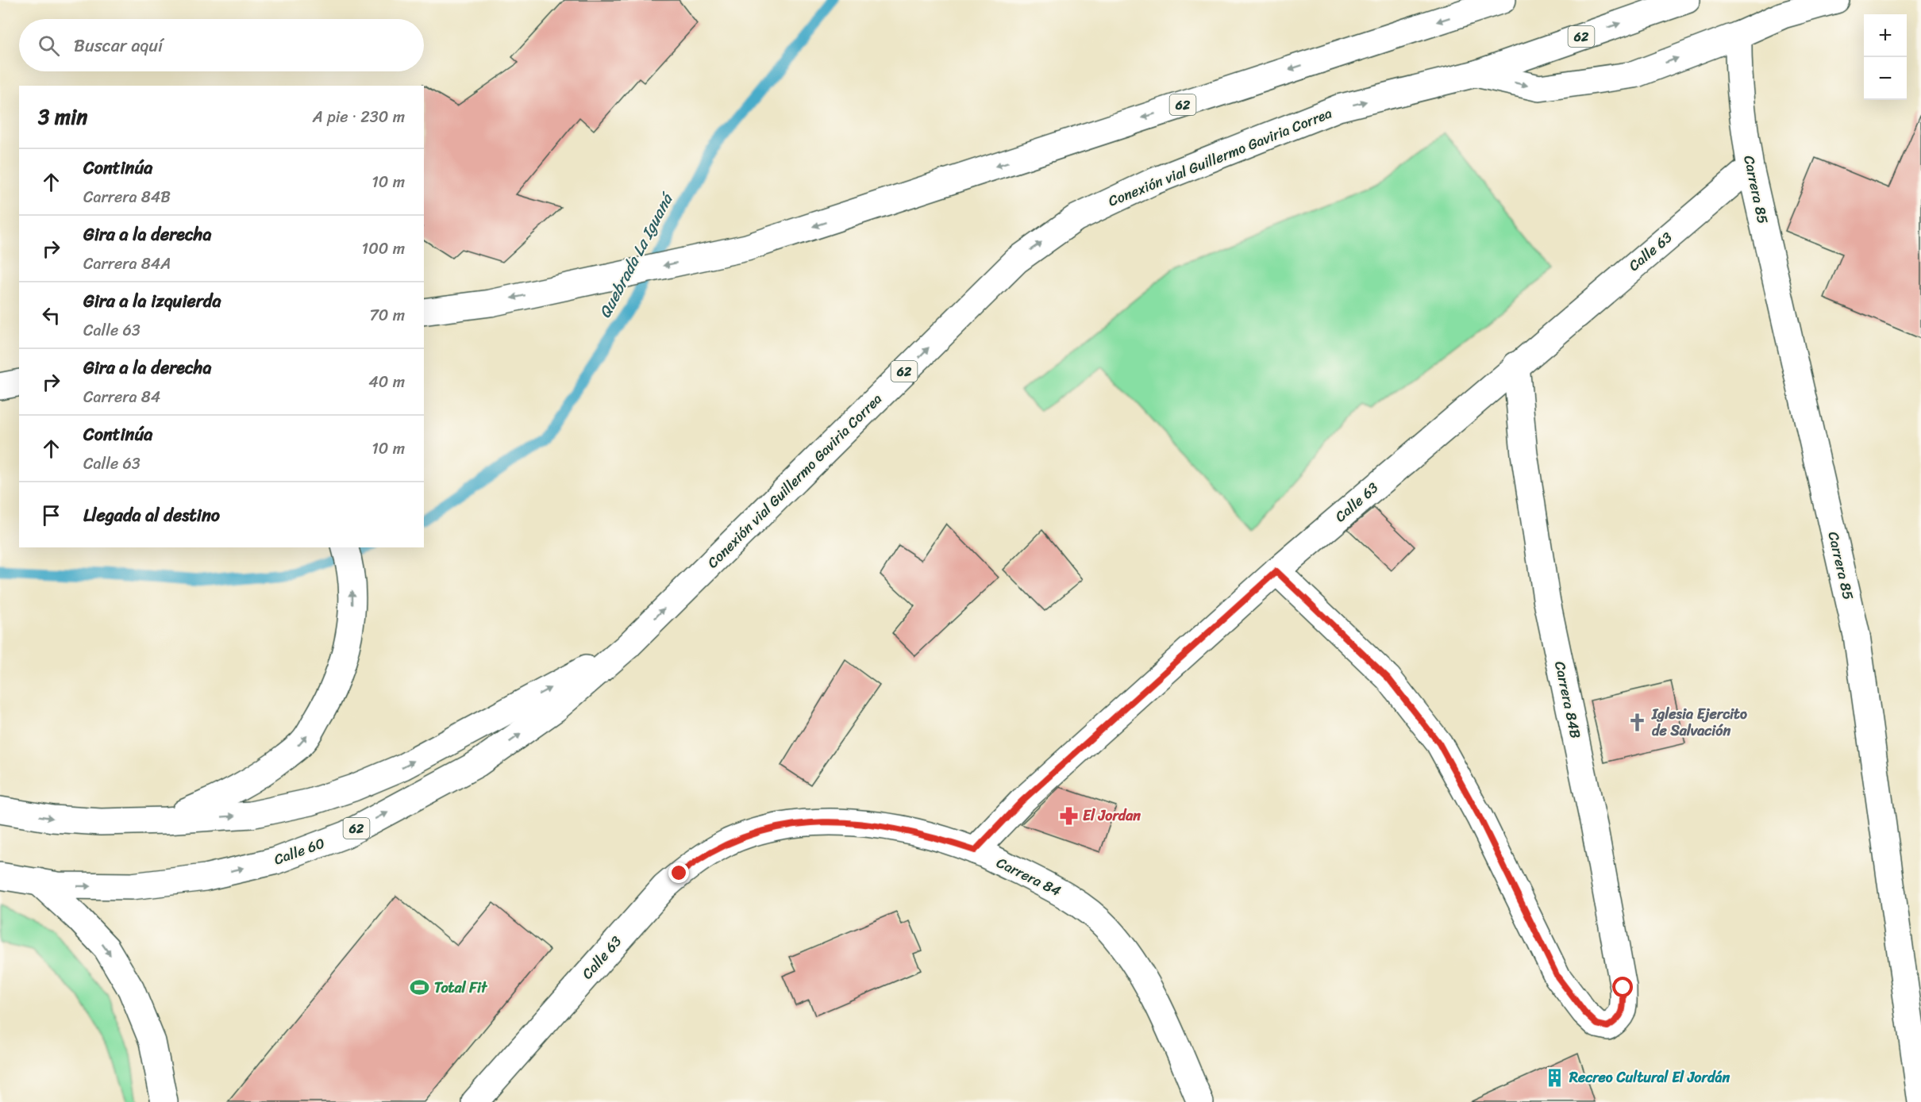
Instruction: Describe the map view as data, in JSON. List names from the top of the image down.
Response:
{
  "streets": {
    "main road": [
      "62",
      "Conexión vial Guillermo Gaviria Correa",
      "Carrera 85",
      "Calle 63",
      "Carrera 84B",
      "Calle 60",
      "Carrera 84"
    ]
  },
  "crossings": [
    ["Conexión vial Guillermo Gaviria Correa", "Calle 60"],
    ["Carrera 85", "Calle 63"],
    ["Calle 63", "Carrera 84B"],
    ["Calle 63", "Carrera 84"]
  ],
  "water": ["Quebrada La Iguaná"],
  "places": {
    "church": ["Iglesia Ejercito de Salvación"],
    "pharmacy": ["El Jordan"],
    "sports": ["Total Fit"],
    "building": ["Recreo Cultural El Jordán"]
  },
  "page": {
    "map_buttons": ["+", "−"],
    "search": "Buscar aquí",
    "heading": ["3 min", "A pie · 230 m"],
    "list": [
      ["Continúa", "Carrera 84B", "10 m"],
      ["Gira a la derecha", "Carrera 84A", "100 m"],
      ["Gira a la izquierda", "Calle 63", "70 m"],
      ["Gira a la derecha", "Carrera 84", "40 m"],
      ["Continúa", "Calle 63", "10 m"],
      "Llegada al destino"
    ]
  }
}
